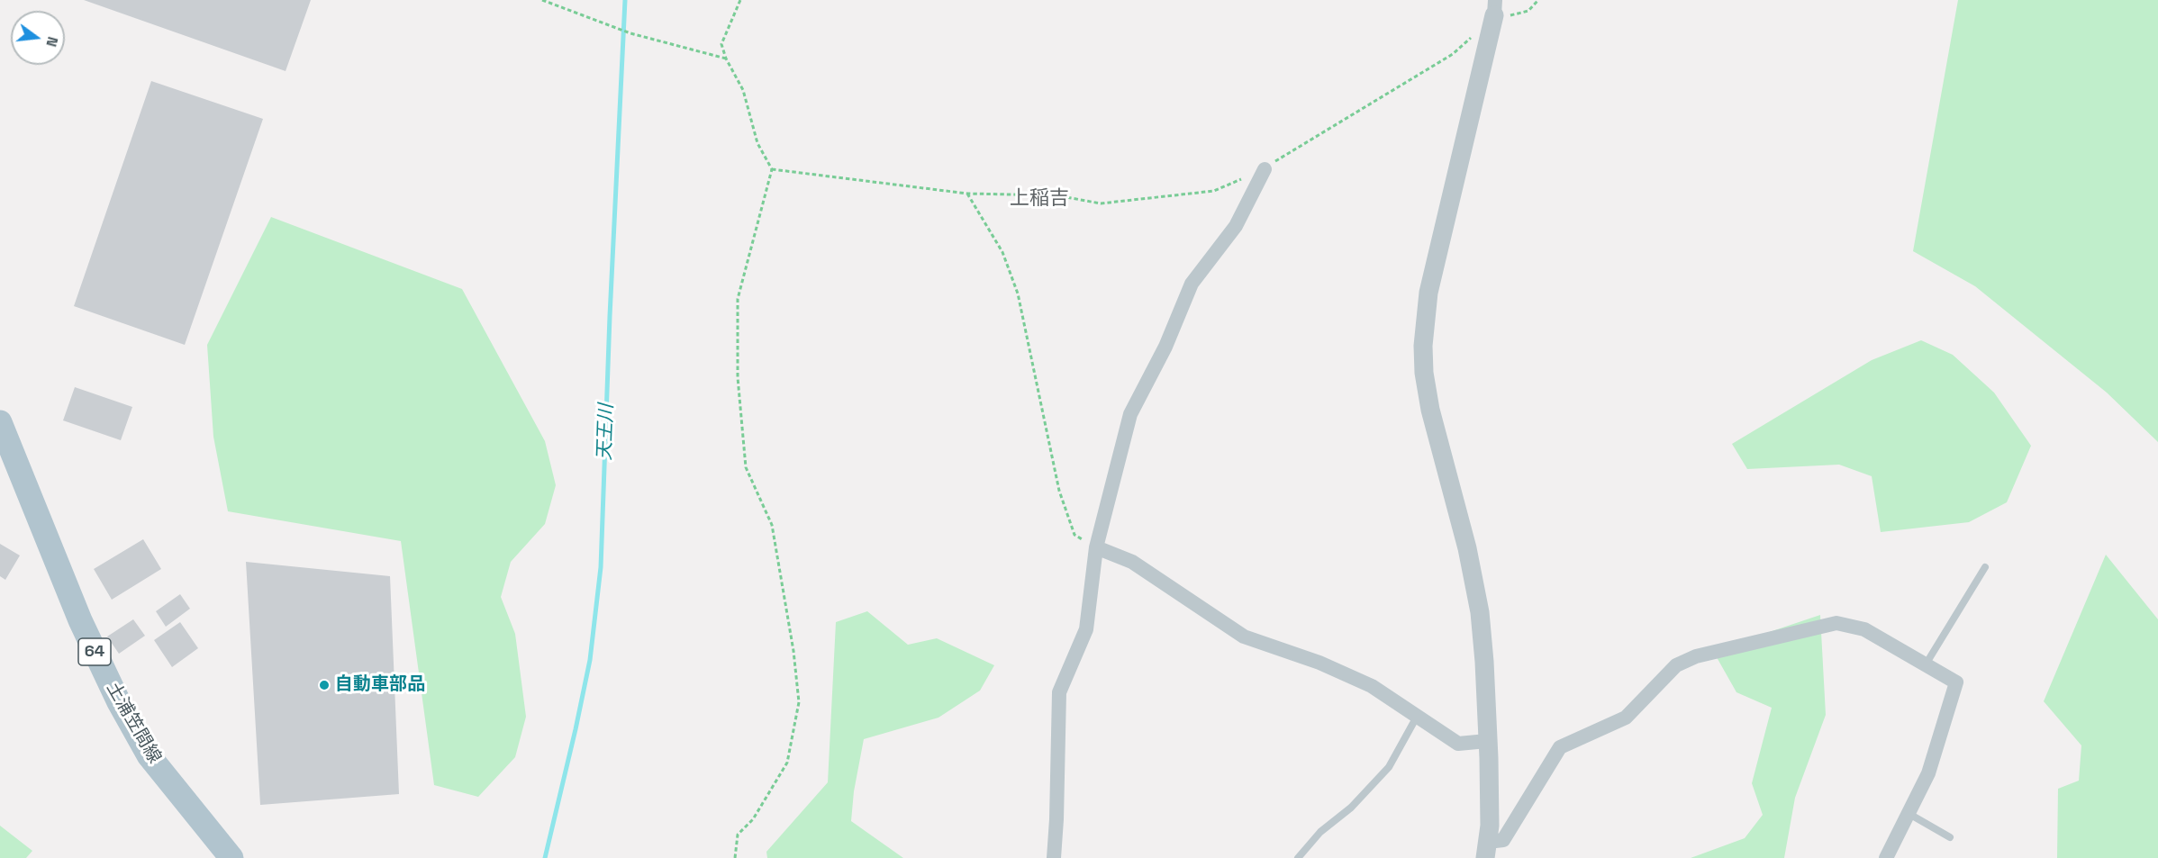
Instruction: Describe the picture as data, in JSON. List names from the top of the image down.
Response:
{
  "streets": {
    "main road": ["64", "土浦笠間線"]
  },
  "districts": ["上稲吉"],
  "water": ["天王川"],
  "places": ["自動車部品"],
  "north": "right"
}
